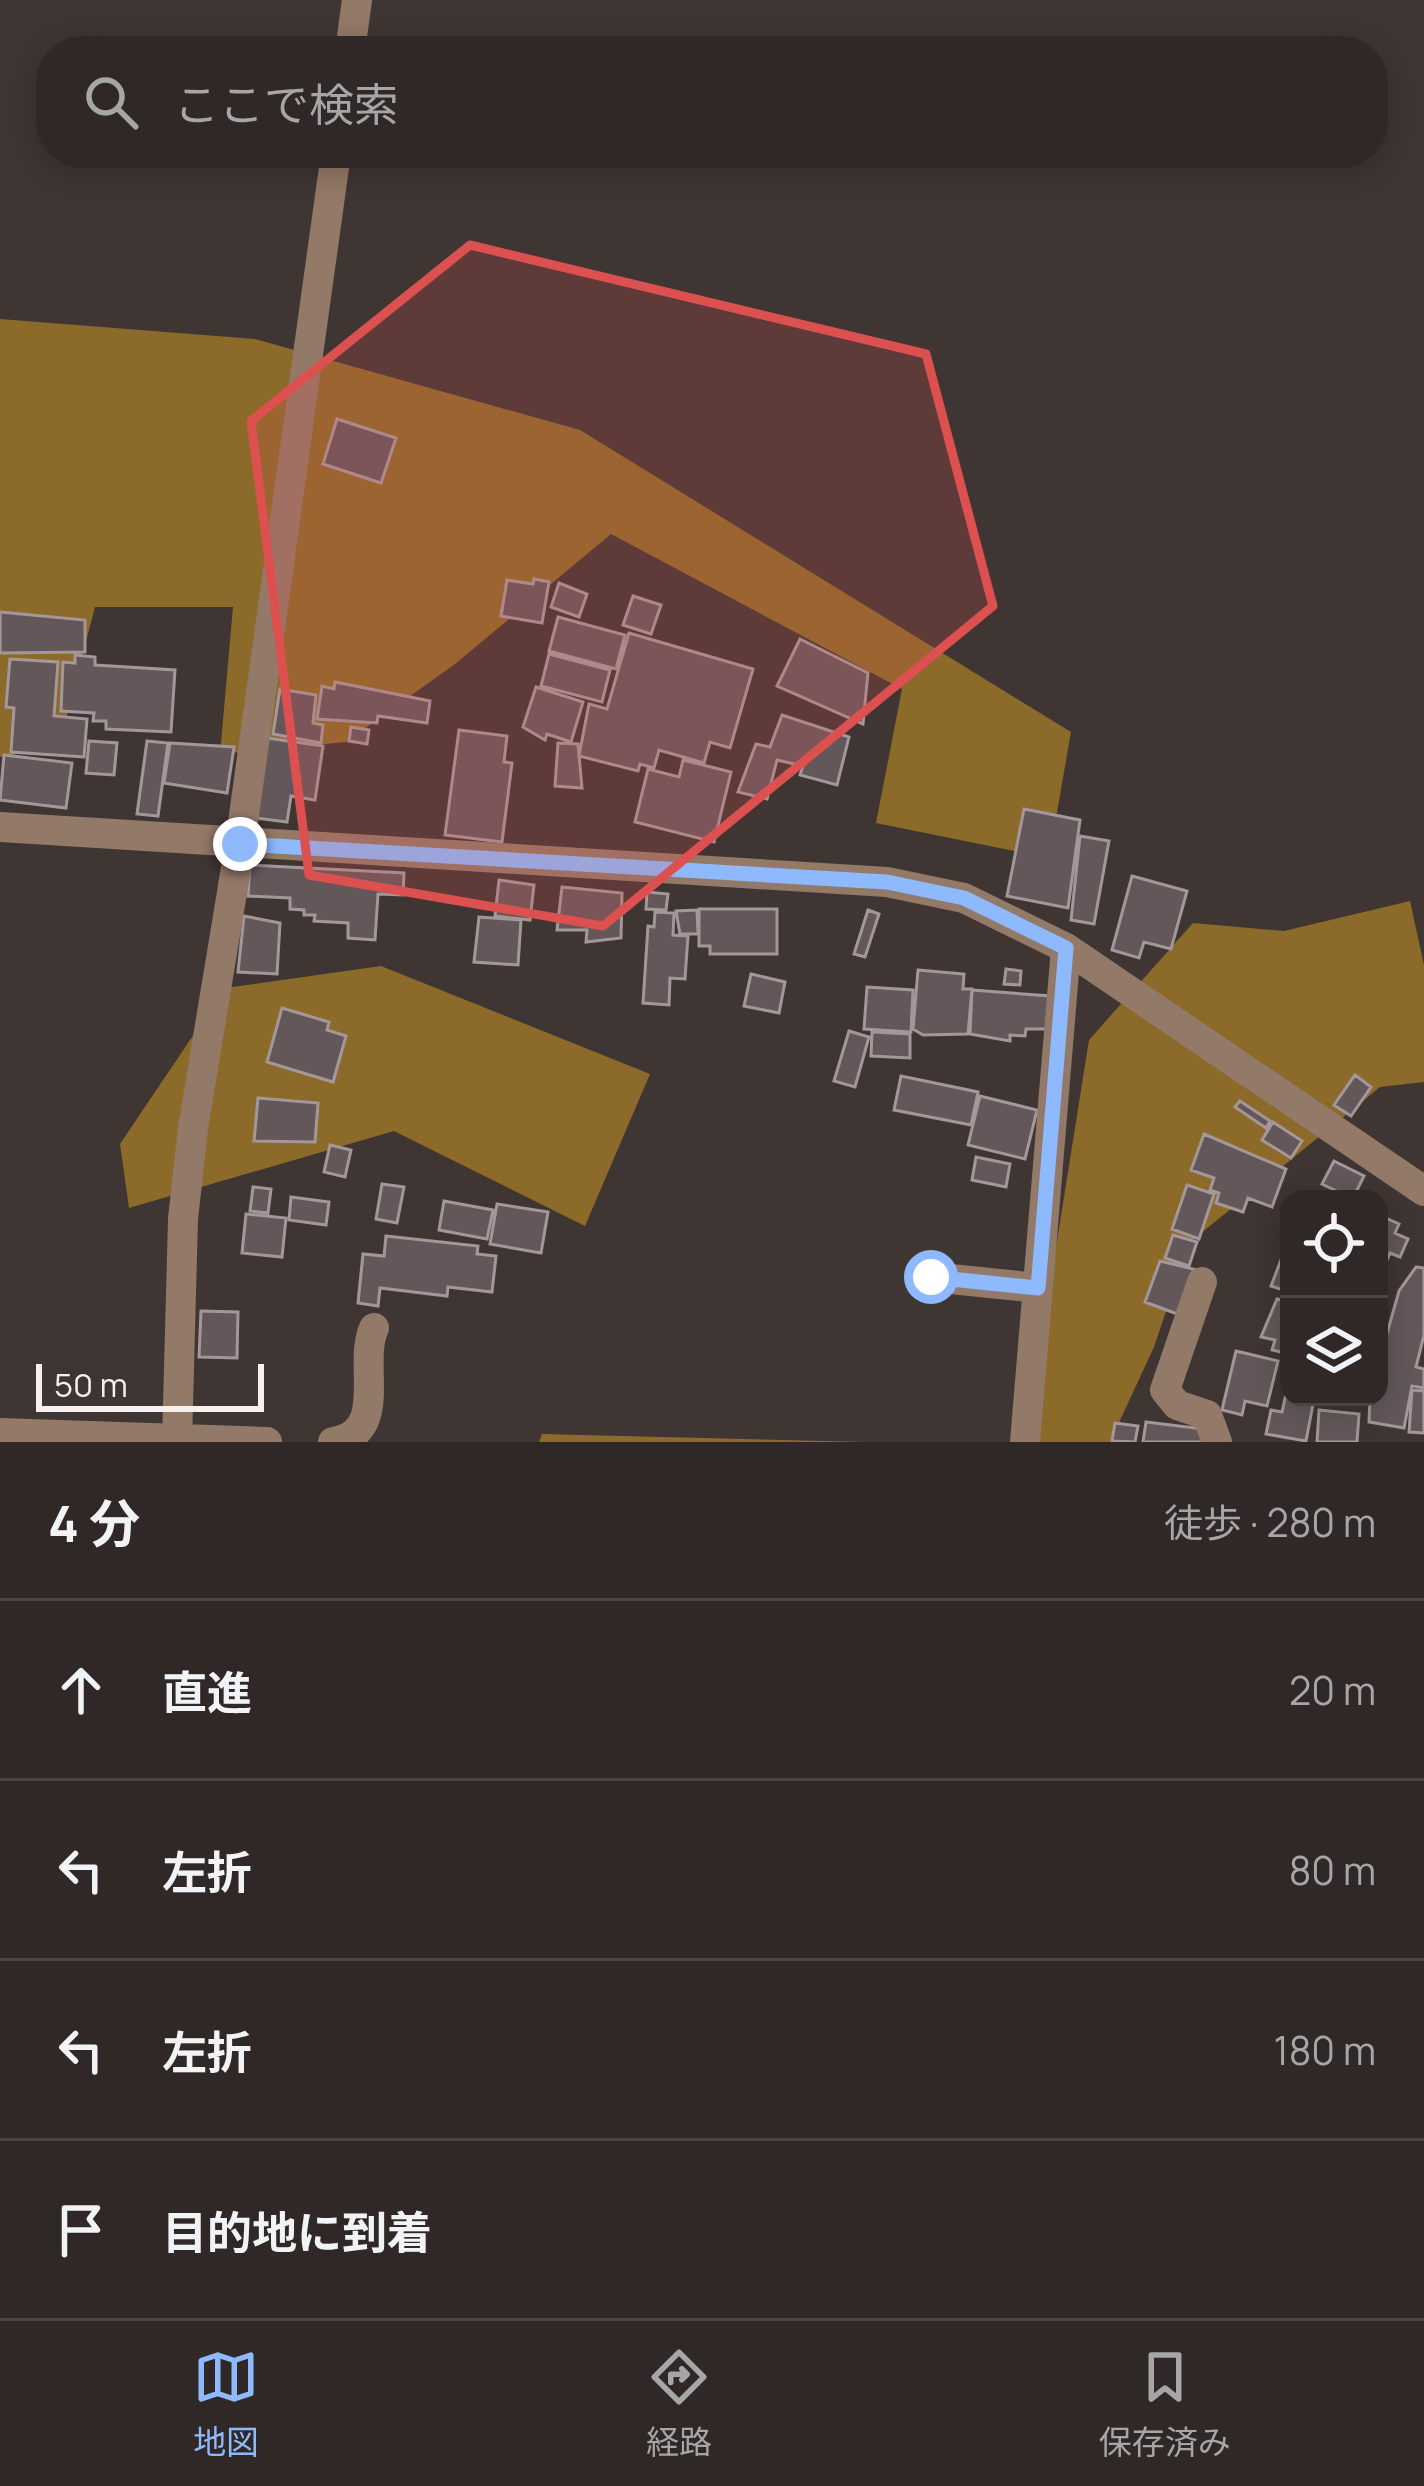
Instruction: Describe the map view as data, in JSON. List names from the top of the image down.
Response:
{
  "scale_bar": "50 m",
  "page": {
    "search": "ここで検索",
    "scale": "50 m",
    "heading": ["4 分", "徒歩 · 280 m"],
    "list": [
      ["直進", "20 m"],
      ["左折", "80 m"],
      ["左折", "180 m"],
      "目的地に到着"
    ],
    "nav": ["地図", "経路", "保存済み"]
  }
}
